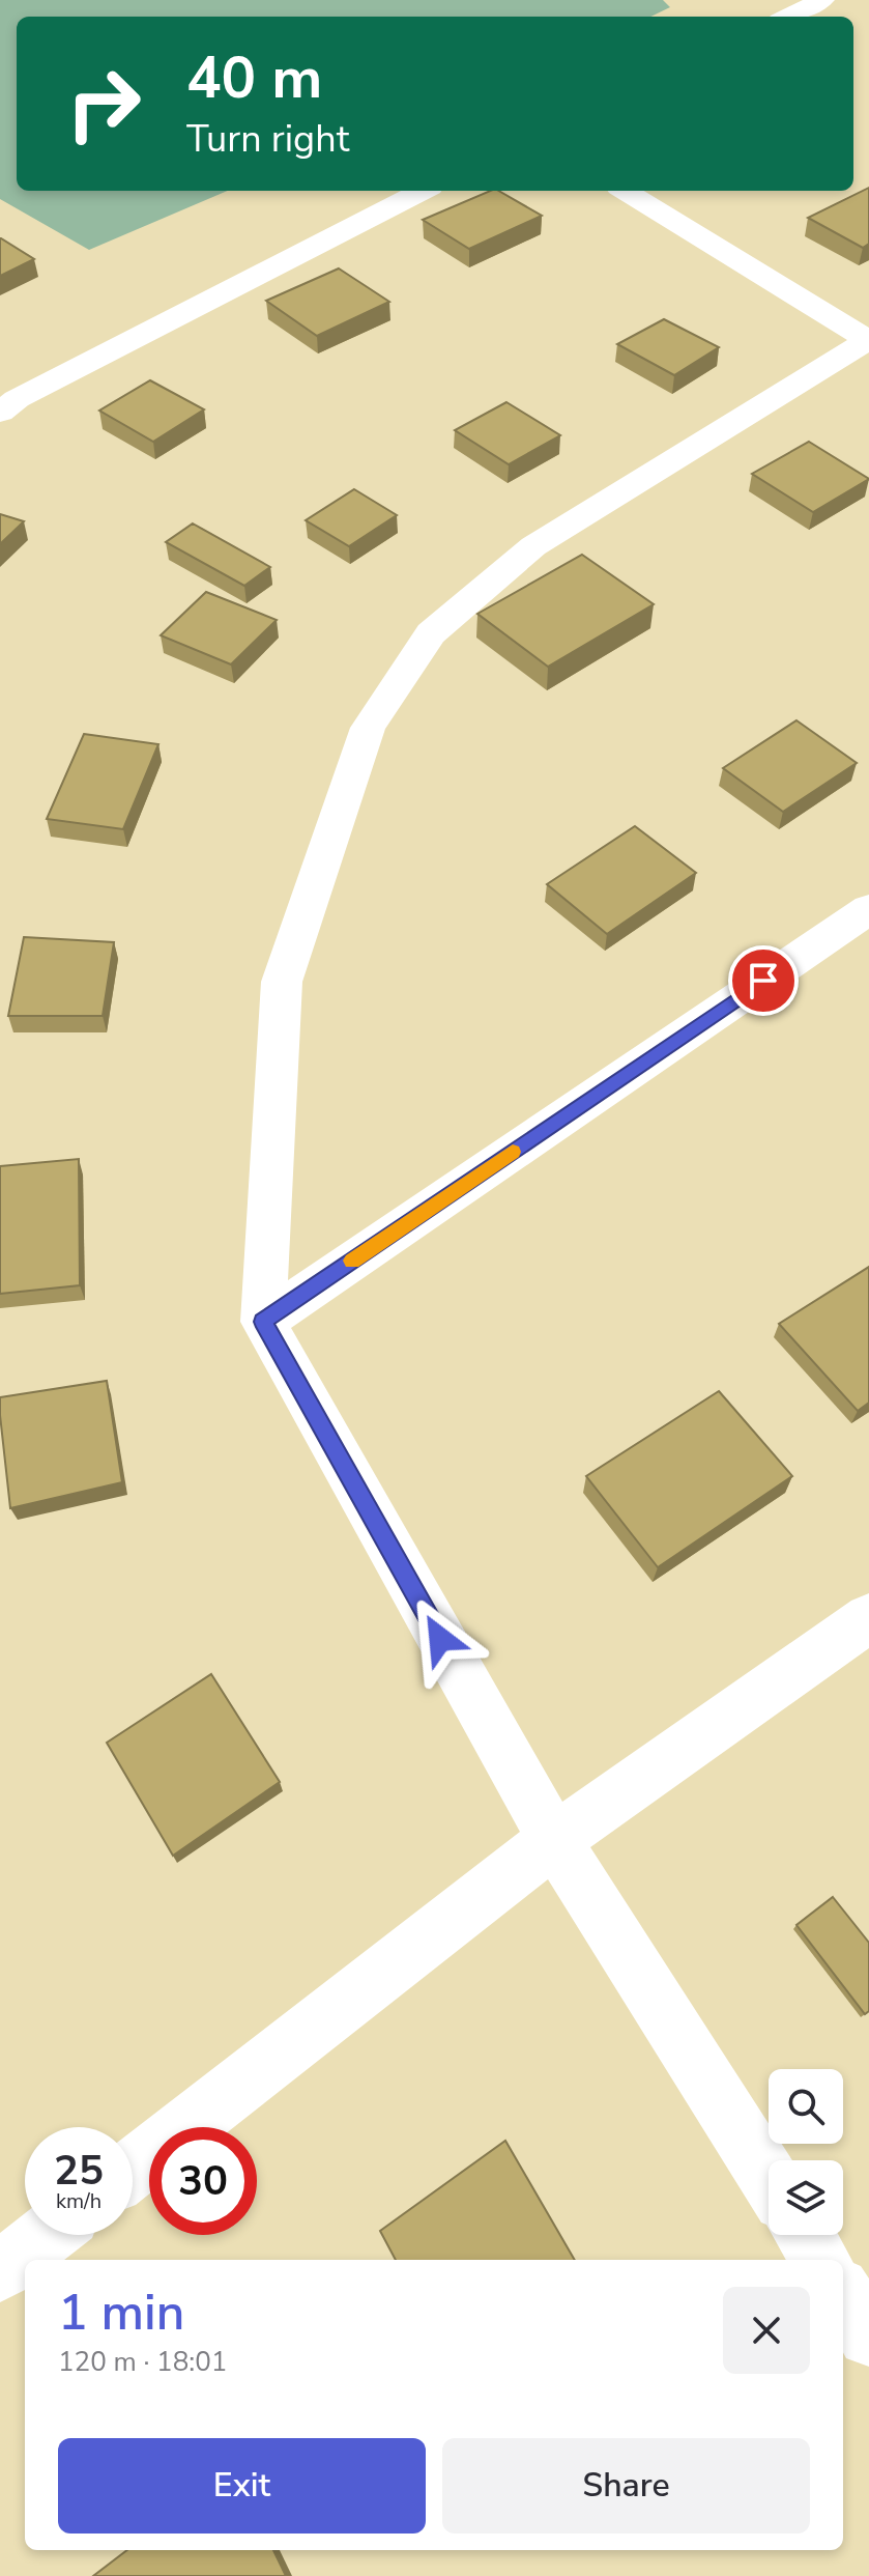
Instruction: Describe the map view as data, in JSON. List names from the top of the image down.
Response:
{
  "page": {
    "turn": ["40 m", "Turn right"],
    "speed": "25 km/h",
    "limit": "30",
    "heading": ["1 min", "120 m · 18:01"],
    "buttons": ["Exit", "Share"]
  }
}
